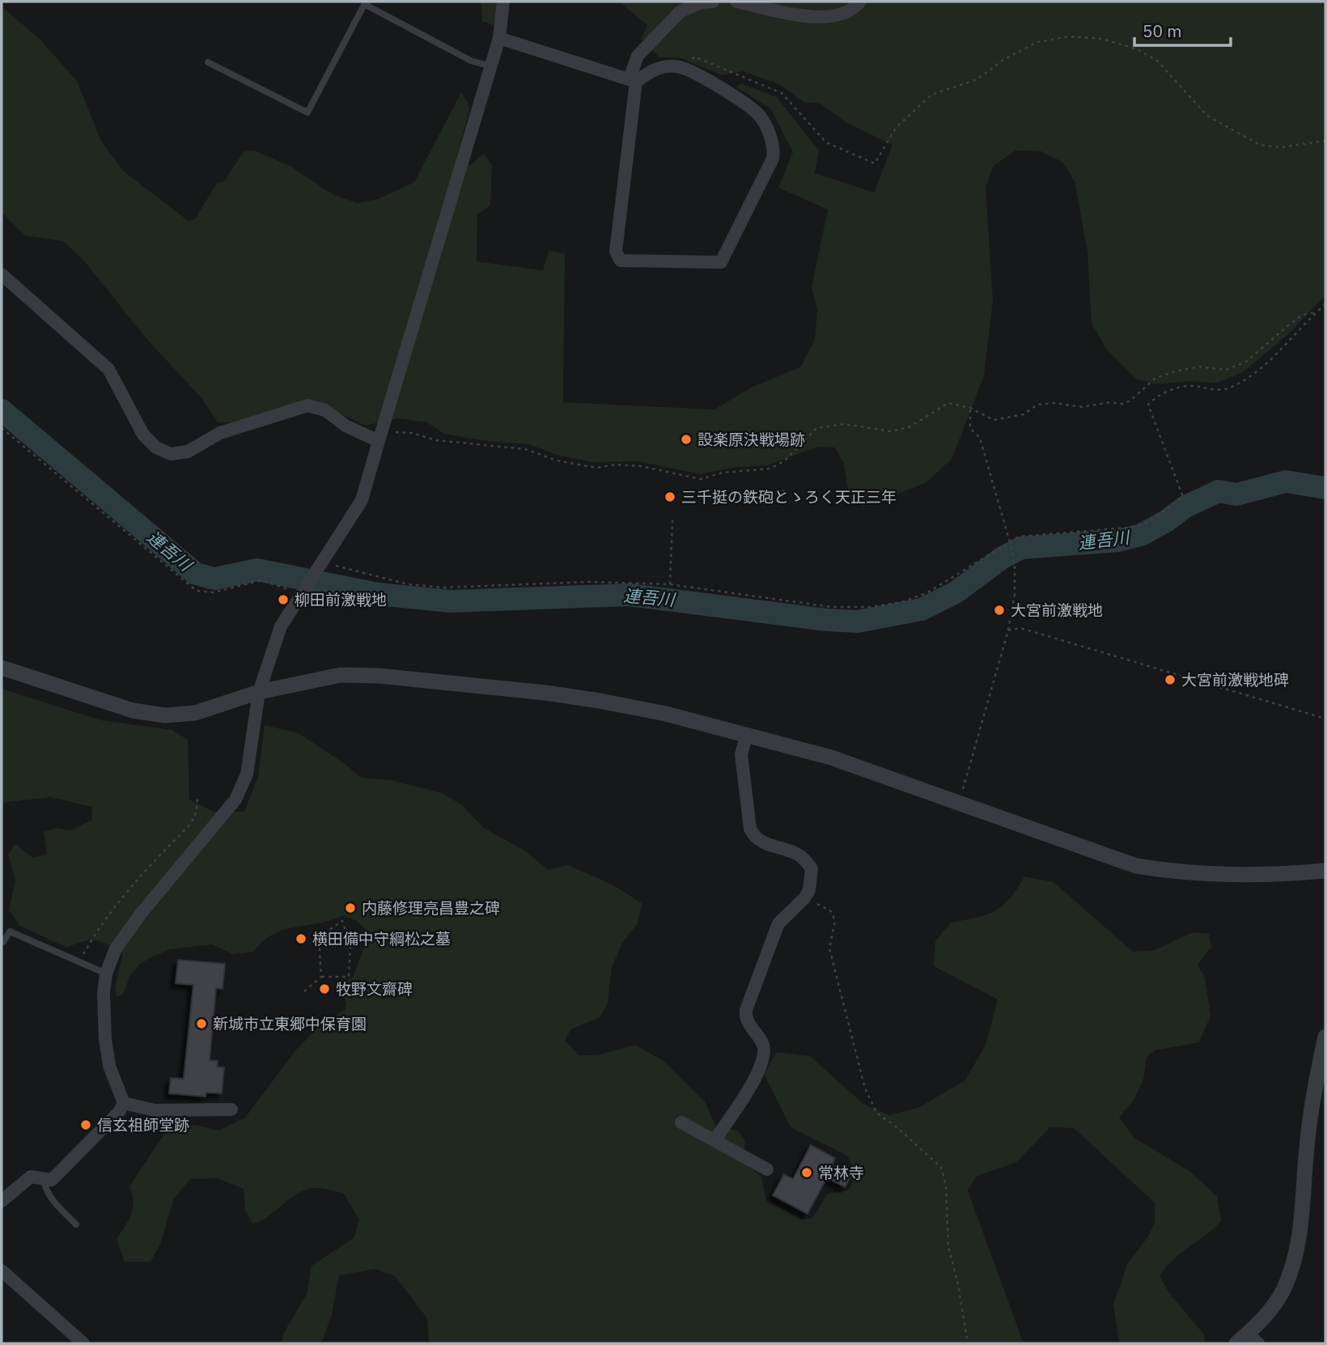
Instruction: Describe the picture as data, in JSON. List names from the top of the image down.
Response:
{
  "water": ["連吾川"],
  "places": [
    "設楽原決戦場跡",
    "三千挺の鉄砲とゝろく天正三年",
    "柳田前激戦地",
    "大宮前激戦地",
    "大宮前激戦地碑",
    "内藤修理亮昌豊之碑",
    "横田備中守綱松之墓",
    "牧野文齋碑",
    "新城市立東郷中保育園",
    "信玄祖師堂跡",
    "常林寺"
  ],
  "scale_bar": "50 m"
}
